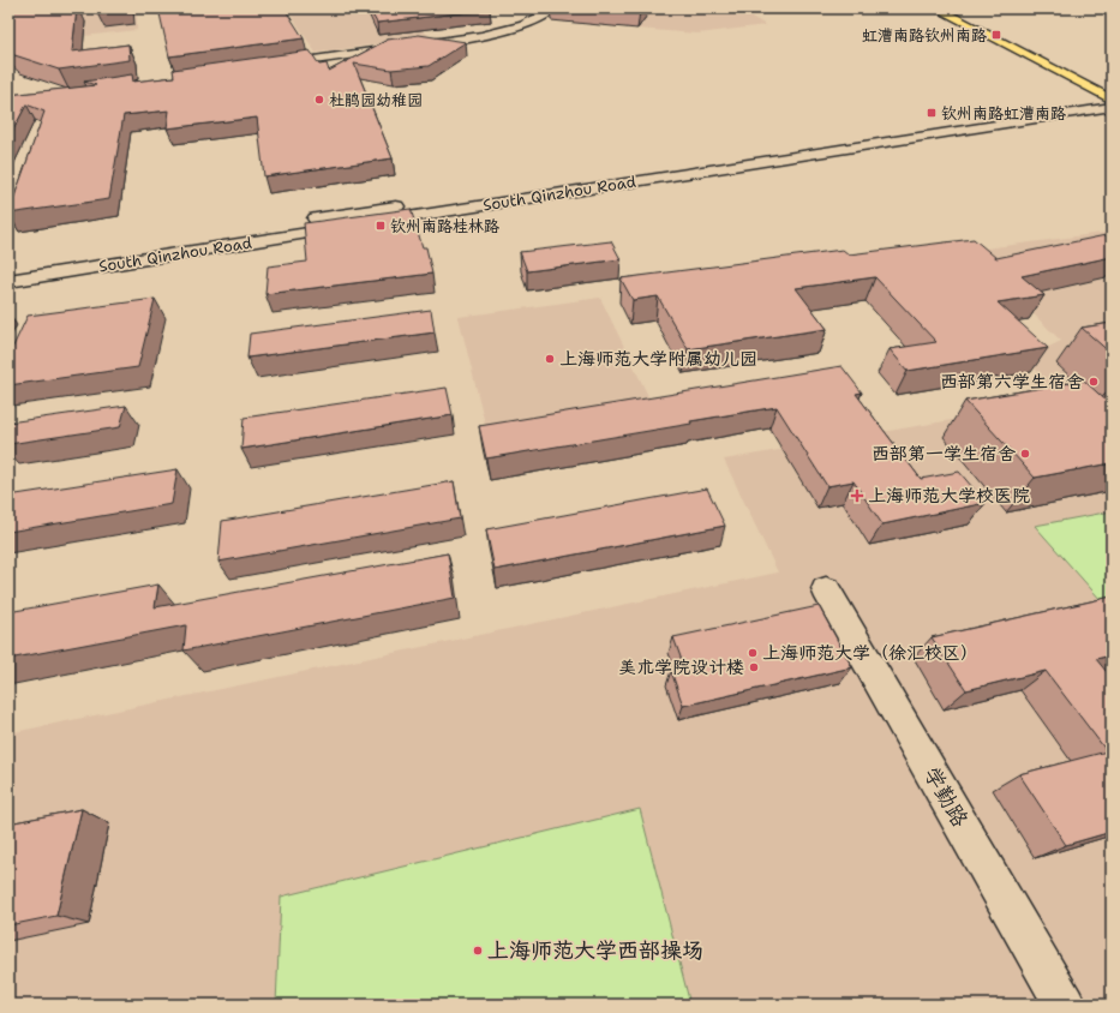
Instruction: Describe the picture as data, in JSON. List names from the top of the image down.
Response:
{
  "streets": {
    "street": ["South Qinzhou Road", "学勤路"]
  },
  "places": {
    "transit": ["虹漕南路钦州南路", "钦州南路虹漕南路", "钦州南路桂林路"],
    "other": [
      "杜鹃园幼稚园",
      "上海师范大学附属幼儿园",
      "西部第六学生宿舍",
      "西部第一学生宿舍",
      "上海师范大学（徐汇校区）",
      "美术学院设计楼",
      "上海师范大学西部操场"
    ],
    "health": ["上海师范大学校医院"]
  }
}
